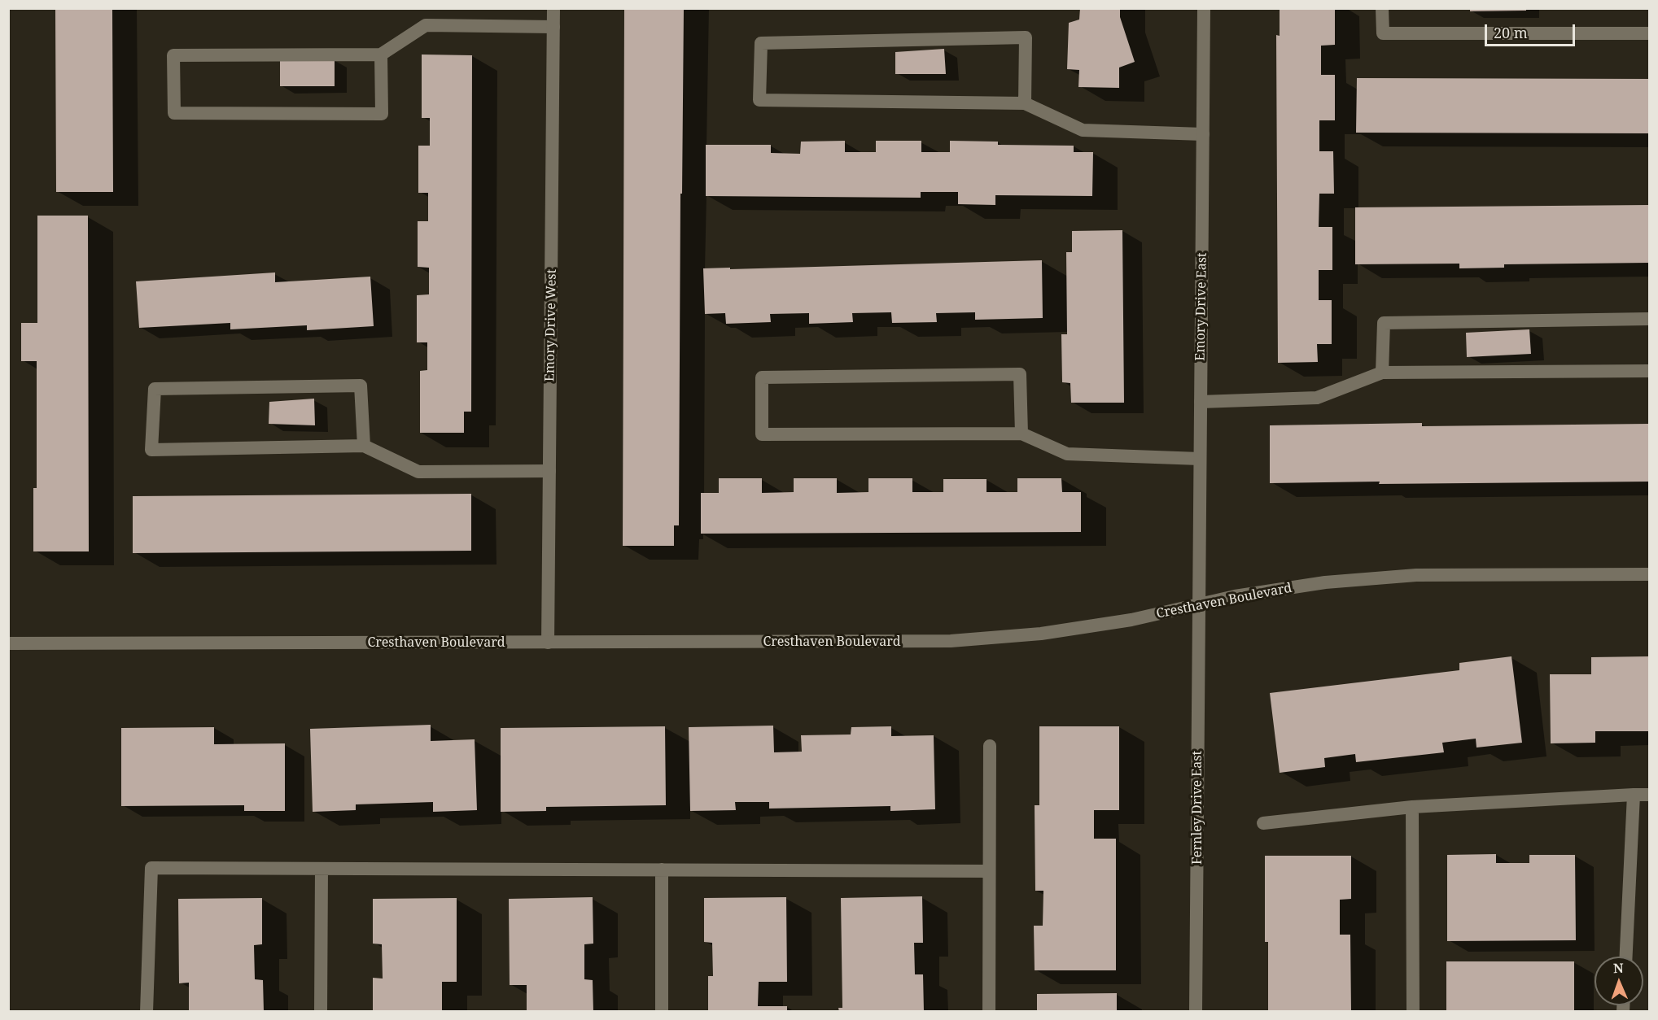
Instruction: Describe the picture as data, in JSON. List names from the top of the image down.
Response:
{
  "streets": {
    "street": [
      "Emory Drive East",
      "Emory Drive West",
      "Cresthaven Boulevard",
      "Fernley Drive East"
    ]
  },
  "crossings": [
    ["Emory Drive East", "Cresthaven Boulevard"],
    ["Emory Drive East", "Fernley Drive East"],
    ["Emory Drive West", "Cresthaven Boulevard"],
    ["Cresthaven Boulevard", "Fernley Drive East"]
  ],
  "scale_bar": "20 m",
  "north": "top"
}
